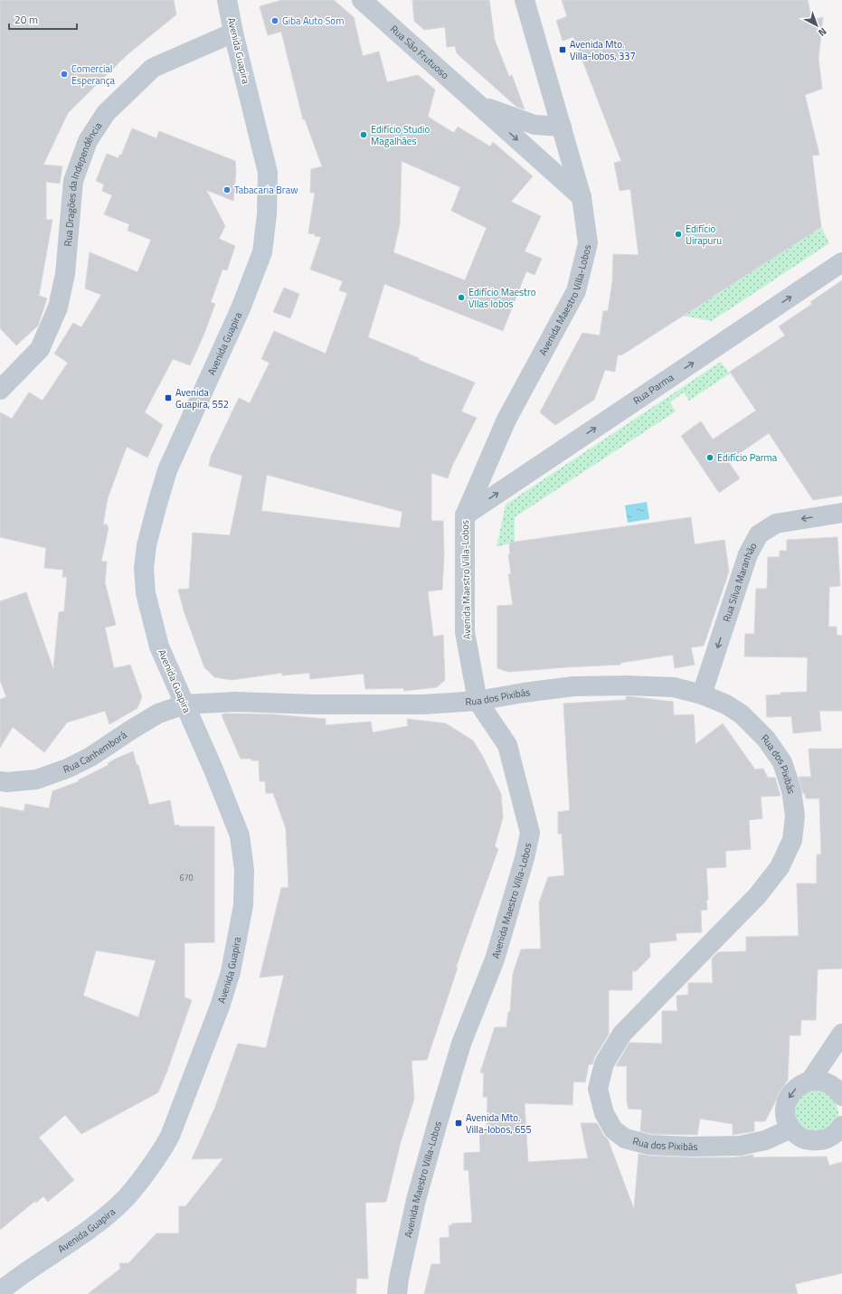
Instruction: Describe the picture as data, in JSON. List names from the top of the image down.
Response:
{
  "streets": {
    "main road": ["Avenida Guapira"],
    "street": [
      "Rua São Frutuoso",
      "Rua Dragões da Independência",
      "Avenida Maestro Villa-Lobos",
      "Rua Parma",
      "Rua Silva Maranhão",
      "Rua dos Pixibás",
      "Rua Canhemborá"
    ]
  },
  "crossings": [
    ["Avenida Guapira", "Rua Dragões da Independência"],
    ["Avenida Guapira", "Rua dos Pixibás"],
    ["Avenida Guapira", "Rua Canhemborá"],
    ["Rua São Frutuoso", "Avenida Maestro Villa-Lobos"],
    ["Avenida Maestro Villa-Lobos", "Rua Parma"],
    ["Avenida Maestro Villa-Lobos", "Rua dos Pixibás"],
    ["Rua Silva Maranhão", "Rua dos Pixibás"],
    ["Rua dos Pixibás", "Rua Canhemborá"]
  ],
  "one_way": ["Rua São Frutuoso", "Rua Parma", "Rua Silva Maranhão"],
  "places": {
    "other": [
      "Giba Auto Som",
      "Comercial Esperança",
      "Edifício Studio Magalhães",
      "Tabacaria Braw",
      "Edifício Uirapuru",
      "Edifício Maestro Vllas lobos",
      "Edifício Parma"
    ],
    "transit": ["Avenida Mto. Villa-lobos, 337", "Avenida Guapira, 552", "Avenida Mto. Villa-lobos, 655"]
  },
  "house_numbers": ["670"],
  "scale_bar": "20 m",
  "north": "bottom right"
}
